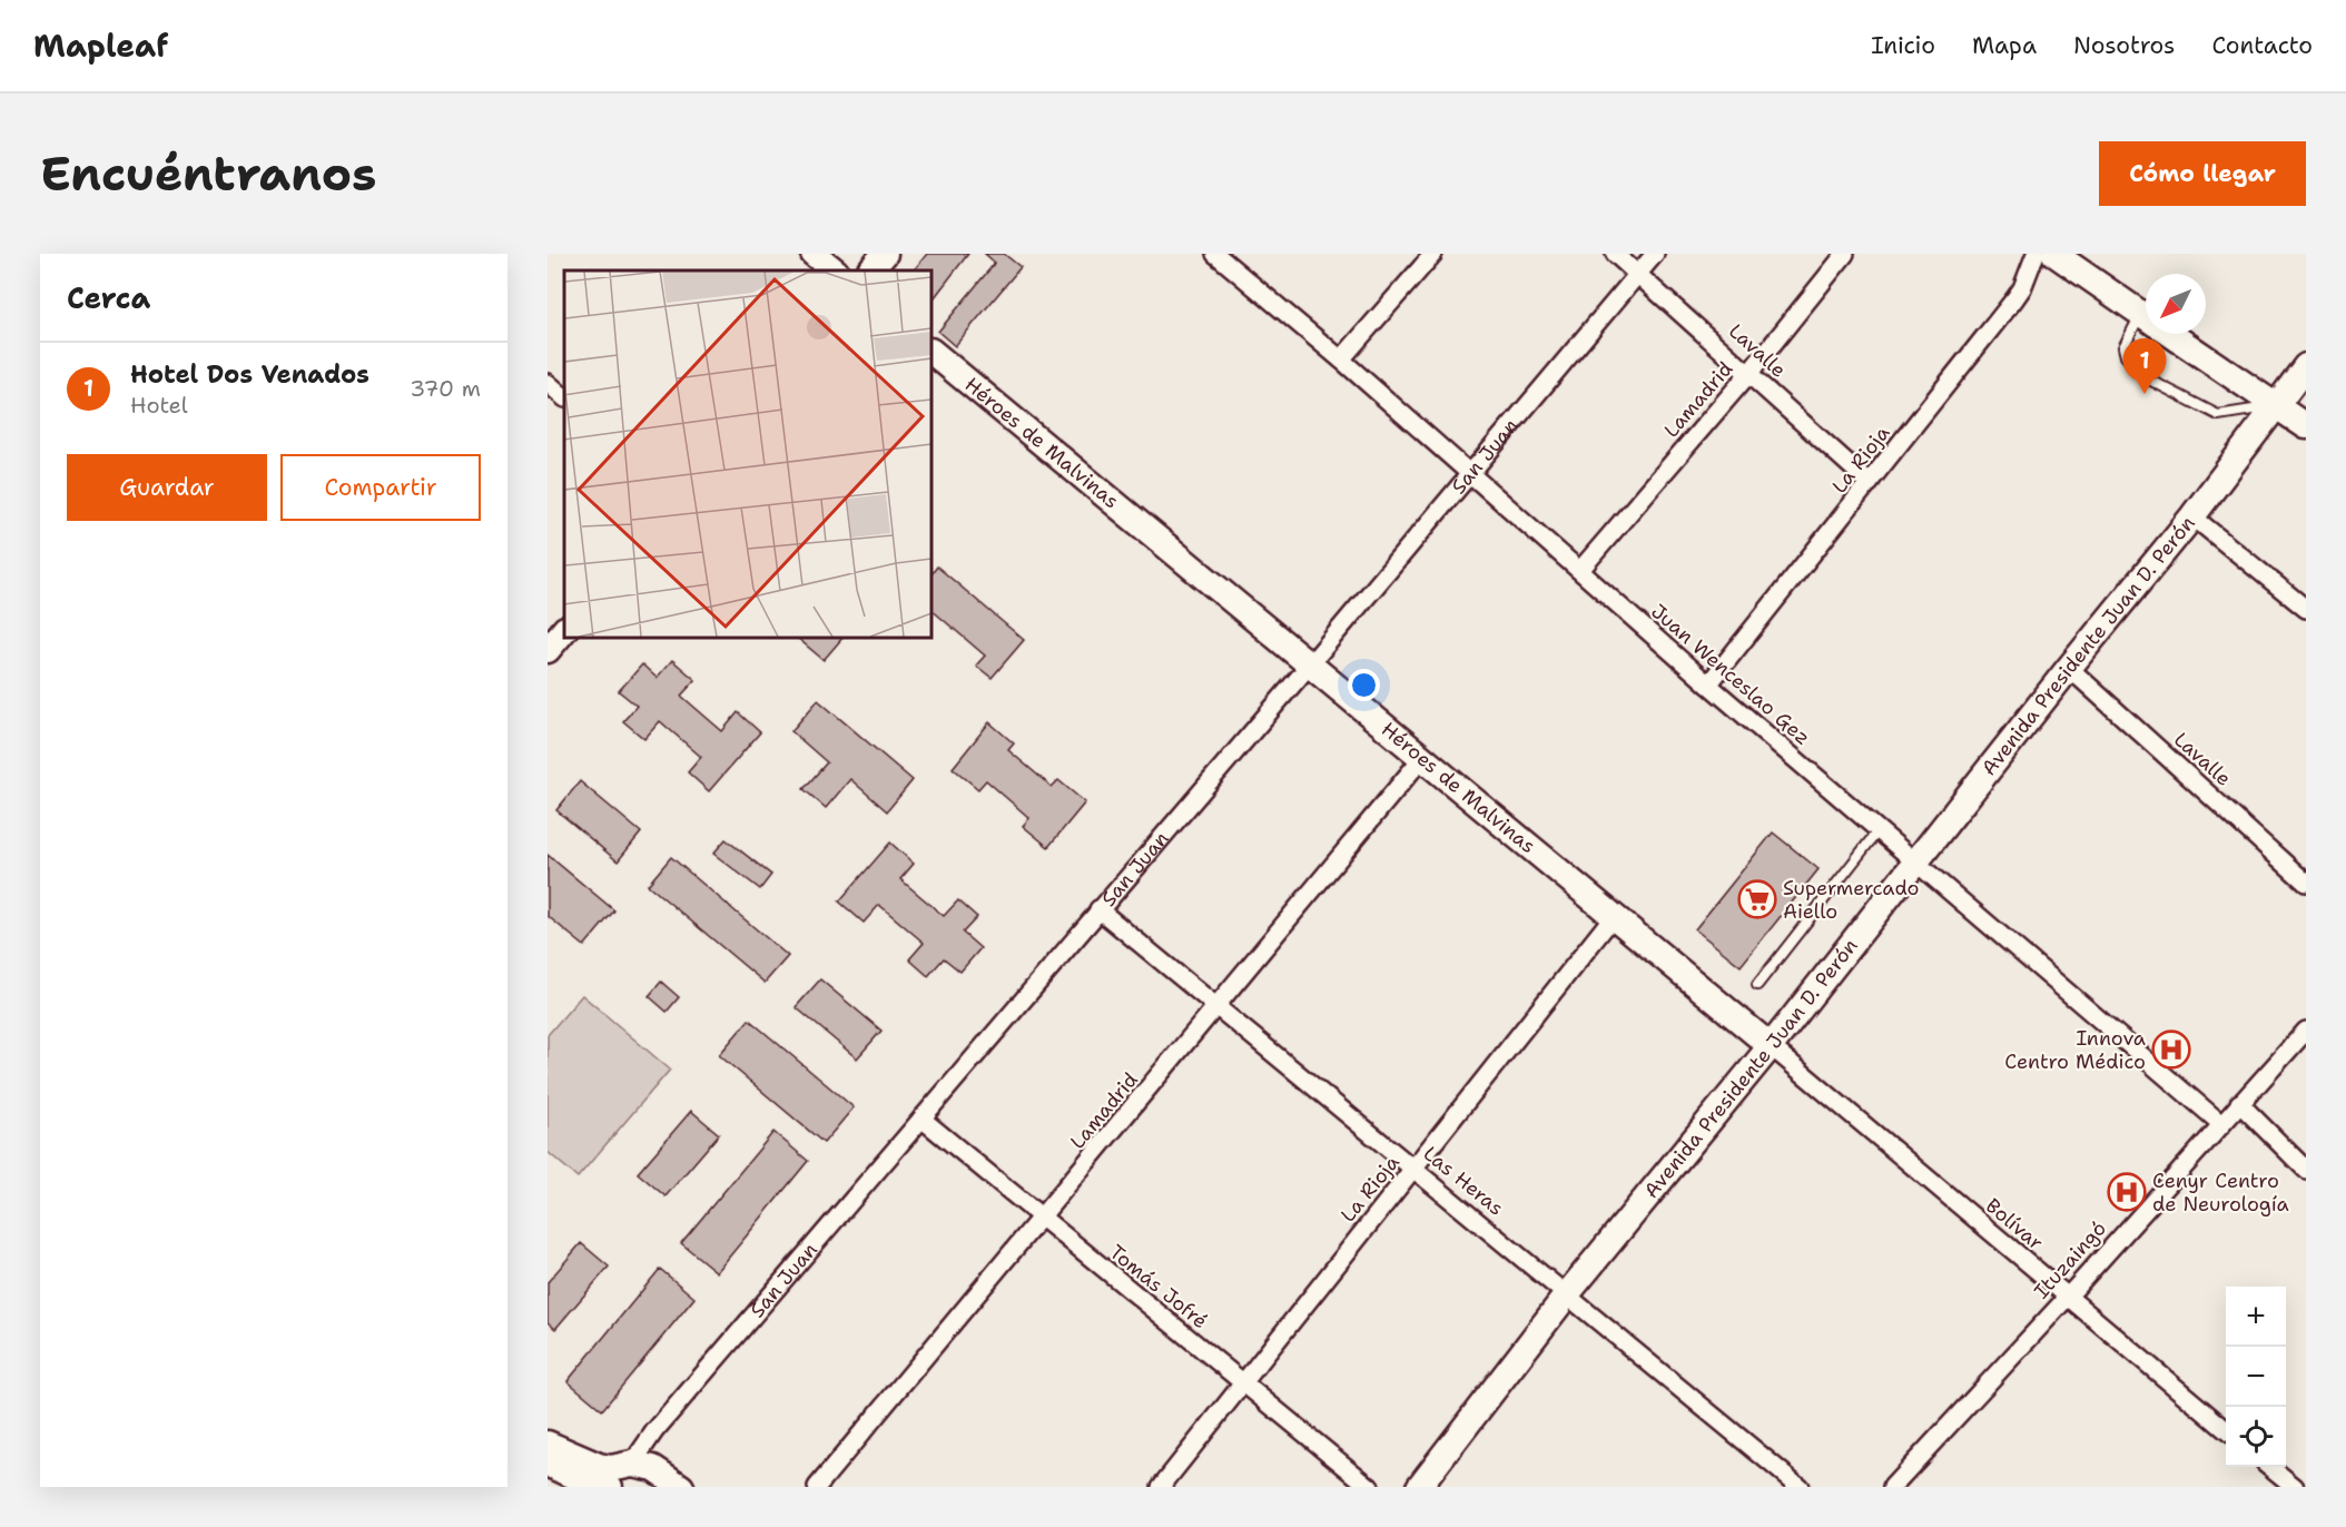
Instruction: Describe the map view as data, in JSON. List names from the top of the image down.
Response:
{
  "streets": {
    "main road": ["Héroes de Malvinas", "San Juan", "Avenida Presidente Juan D. Perón"],
    "street": [
      "Lavalle",
      "Lamadrid",
      "La Rioja",
      "Juan Wenceslao Gez",
      "Las Heras",
      "Bolívar",
      "Ituzaingó",
      "Tomás Jofré"
    ]
  },
  "crossings": [
    ["Lavalle", "Lamadrid"],
    ["Lavalle", "San Juan"],
    ["Lavalle", "La Rioja"],
    ["Lavalle", "Avenida Presidente Juan D. Perón"],
    ["Lamadrid", "Héroes de Malvinas"],
    ["Lamadrid", "Juan Wenceslao Gez"],
    ["Lamadrid", "Las Heras"],
    ["Lamadrid", "Tomás Jofré"],
    ["Héroes de Malvinas", "San Juan"],
    ["Héroes de Malvinas", "La Rioja"],
    ["Héroes de Malvinas", "Avenida Presidente Juan D. Perón"],
    ["Héroes de Malvinas", "Bolívar"],
    ["San Juan", "Juan Wenceslao Gez"],
    ["San Juan", "Las Heras"],
    ["San Juan", "Tomás Jofré"],
    ["La Rioja", "Juan Wenceslao Gez"],
    ["La Rioja", "Las Heras"],
    ["La Rioja", "Tomás Jofré"],
    ["Avenida Presidente Juan D. Perón", "Juan Wenceslao Gez"],
    ["Avenida Presidente Juan D. Perón", "Las Heras"],
    ["Avenida Presidente Juan D. Perón", "Bolívar"],
    ["Juan Wenceslao Gez", "Ituzaingó"],
    ["Bolívar", "Ituzaingó"]
  ],
  "places": {
    "supermarket": ["Supermercado Aiello"],
    "hospital": ["Innova Centro Médico", "Cenyr Centro de Neurología"]
  },
  "north": "bottom left",
  "page": {
    "header": "Mapleaf",
    "nav": [
      "Inicio",
      "Mapa",
      "Nosotros",
      "Contacto"
    ],
    "buttons": [
      "Cómo llegar",
      ["Guardar", "Compartir"]
    ],
    "title": "Encuéntranos",
    "heading": "Cerca",
    "pins": "1",
    "list": [
      {
        "mark": "1",
        "name": "Hotel Dos Venados",
        "note": "Hotel",
        "value": "370 m"
      }
    ],
    "map_buttons": ["+", "−"]
  }
}
